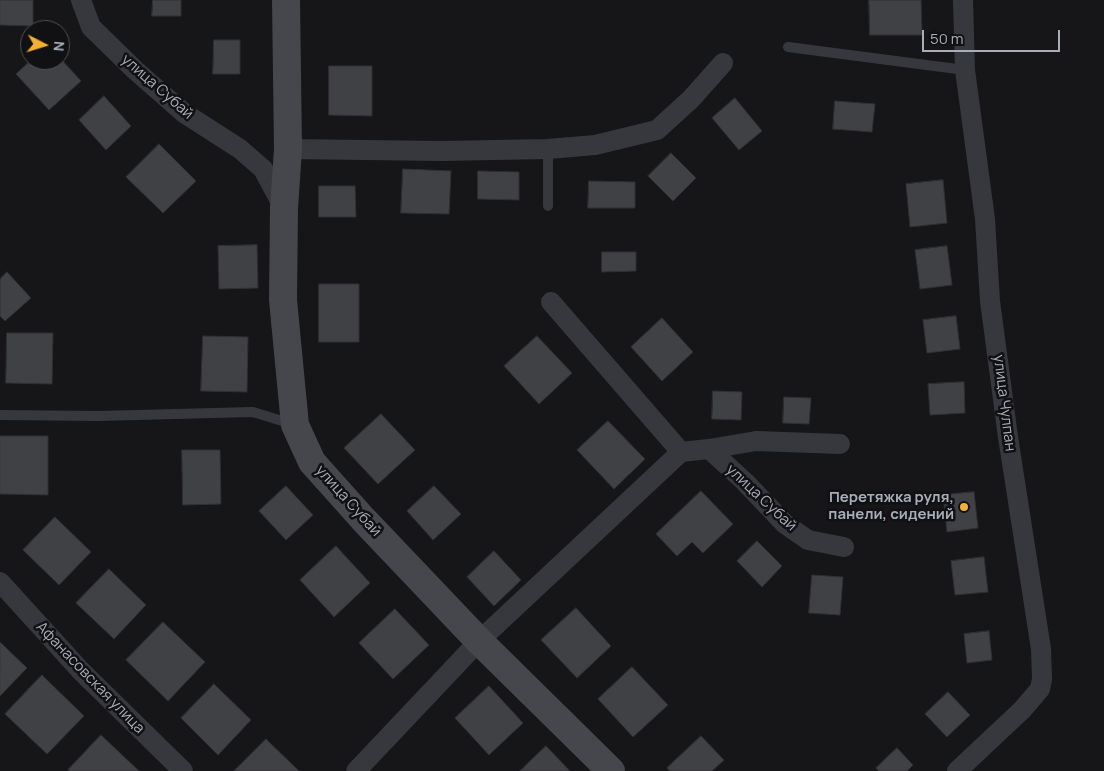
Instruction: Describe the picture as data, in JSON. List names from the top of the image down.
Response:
{
  "streets": {
    "street": ["улица Субай", "улица Чулпан", "Афанасовская улица"]
  },
  "places": ["Перетяжка руля, панели, сидений"],
  "scale_bar": "50 m",
  "north": "right"
}
